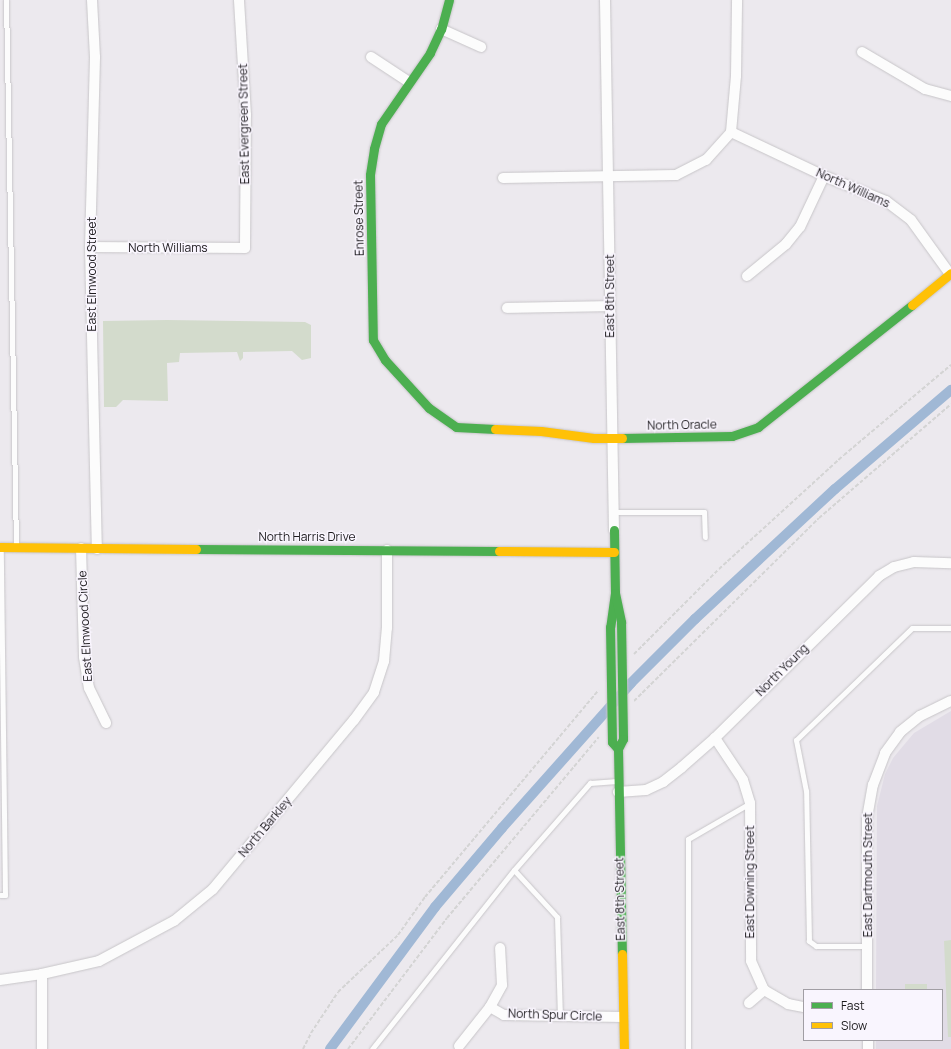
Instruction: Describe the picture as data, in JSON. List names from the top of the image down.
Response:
{
  "streets": {
    "street": [
      "East Evergreen Street",
      "North Williams",
      "Enrose Street",
      "East Elmwood Street",
      "East 8th Street",
      "North Oracle",
      "North Harris Drive",
      "East Elmwood Circle",
      "North Young",
      "North Barkley",
      "East Dartmouth Street",
      "East Downing Street",
      "North Spur Circle"
    ]
  },
  "crossings": [
    ["East Evergreen Street", "North Williams"],
    ["North Williams", "East Elmwood Street"],
    ["North Williams", "North Oracle"],
    ["Enrose Street", "North Oracle"],
    ["East Elmwood Street", "North Harris Drive"],
    ["East 8th Street", "North Oracle"],
    ["East 8th Street", "North Harris Drive"],
    ["East 8th Street", "North Young"],
    ["East 8th Street", "North Spur Circle"],
    ["North Harris Drive", "East Elmwood Circle"],
    ["North Harris Drive", "North Barkley"],
    ["North Young", "East Downing Street"]
  ],
  "legend": ["Fast", "Slow"]
}
